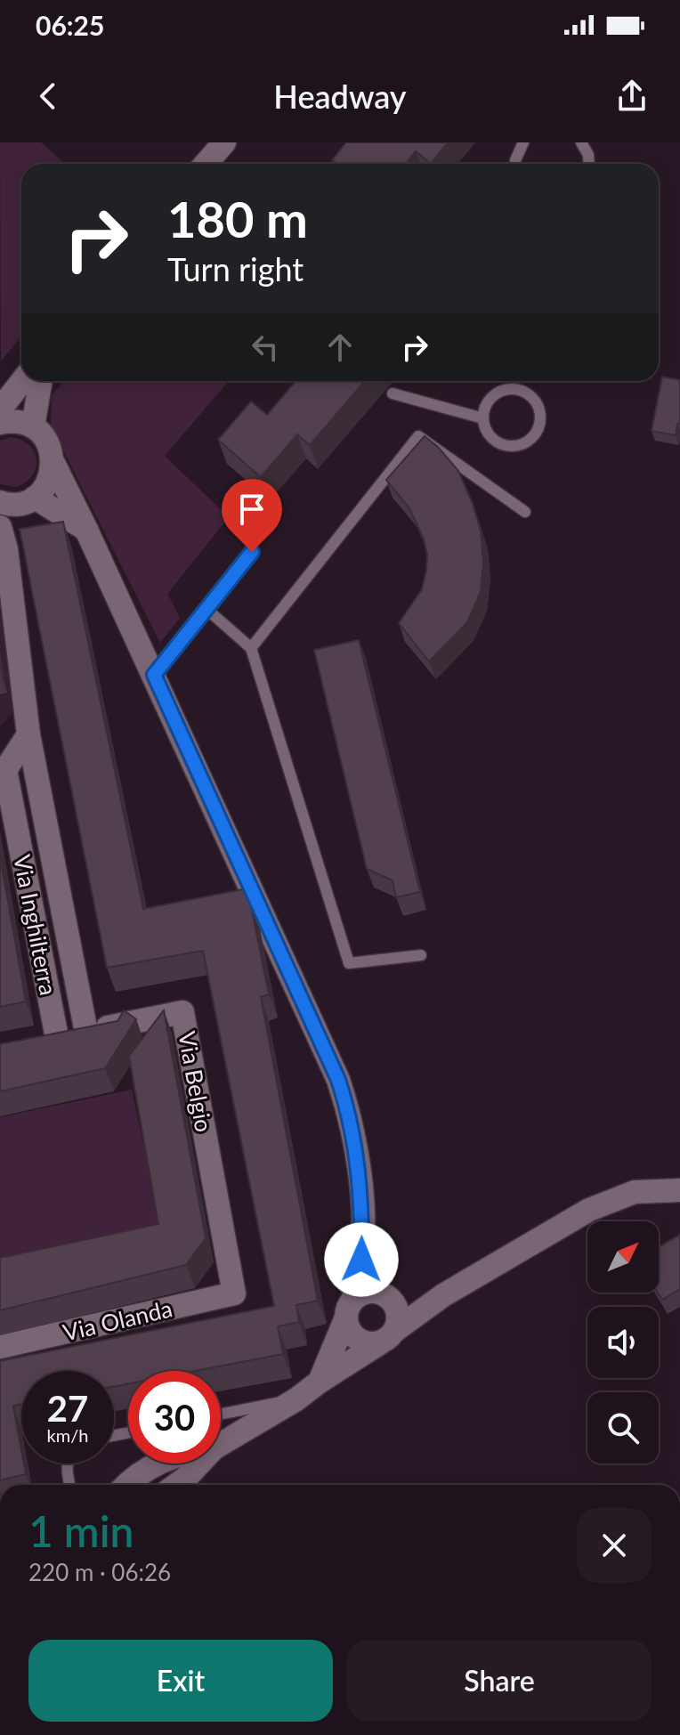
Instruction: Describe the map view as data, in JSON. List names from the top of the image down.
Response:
{
  "streets": {
    "street": ["Via Inghilterra", "Via Belgio", "Via Olanda"]
  },
  "crossings": [
    ["Via Inghilterra", "Via Belgio"],
    ["Via Belgio", "Via Olanda"]
  ],
  "north": "top right",
  "page": {
    "status": "06:25",
    "header": "Headway",
    "turn": ["180 m", "Turn right"],
    "speed": "27 km/h",
    "limit": "30",
    "heading": ["1 min", "220 m · 06:26"],
    "buttons": ["Exit", "Share"]
  }
}
